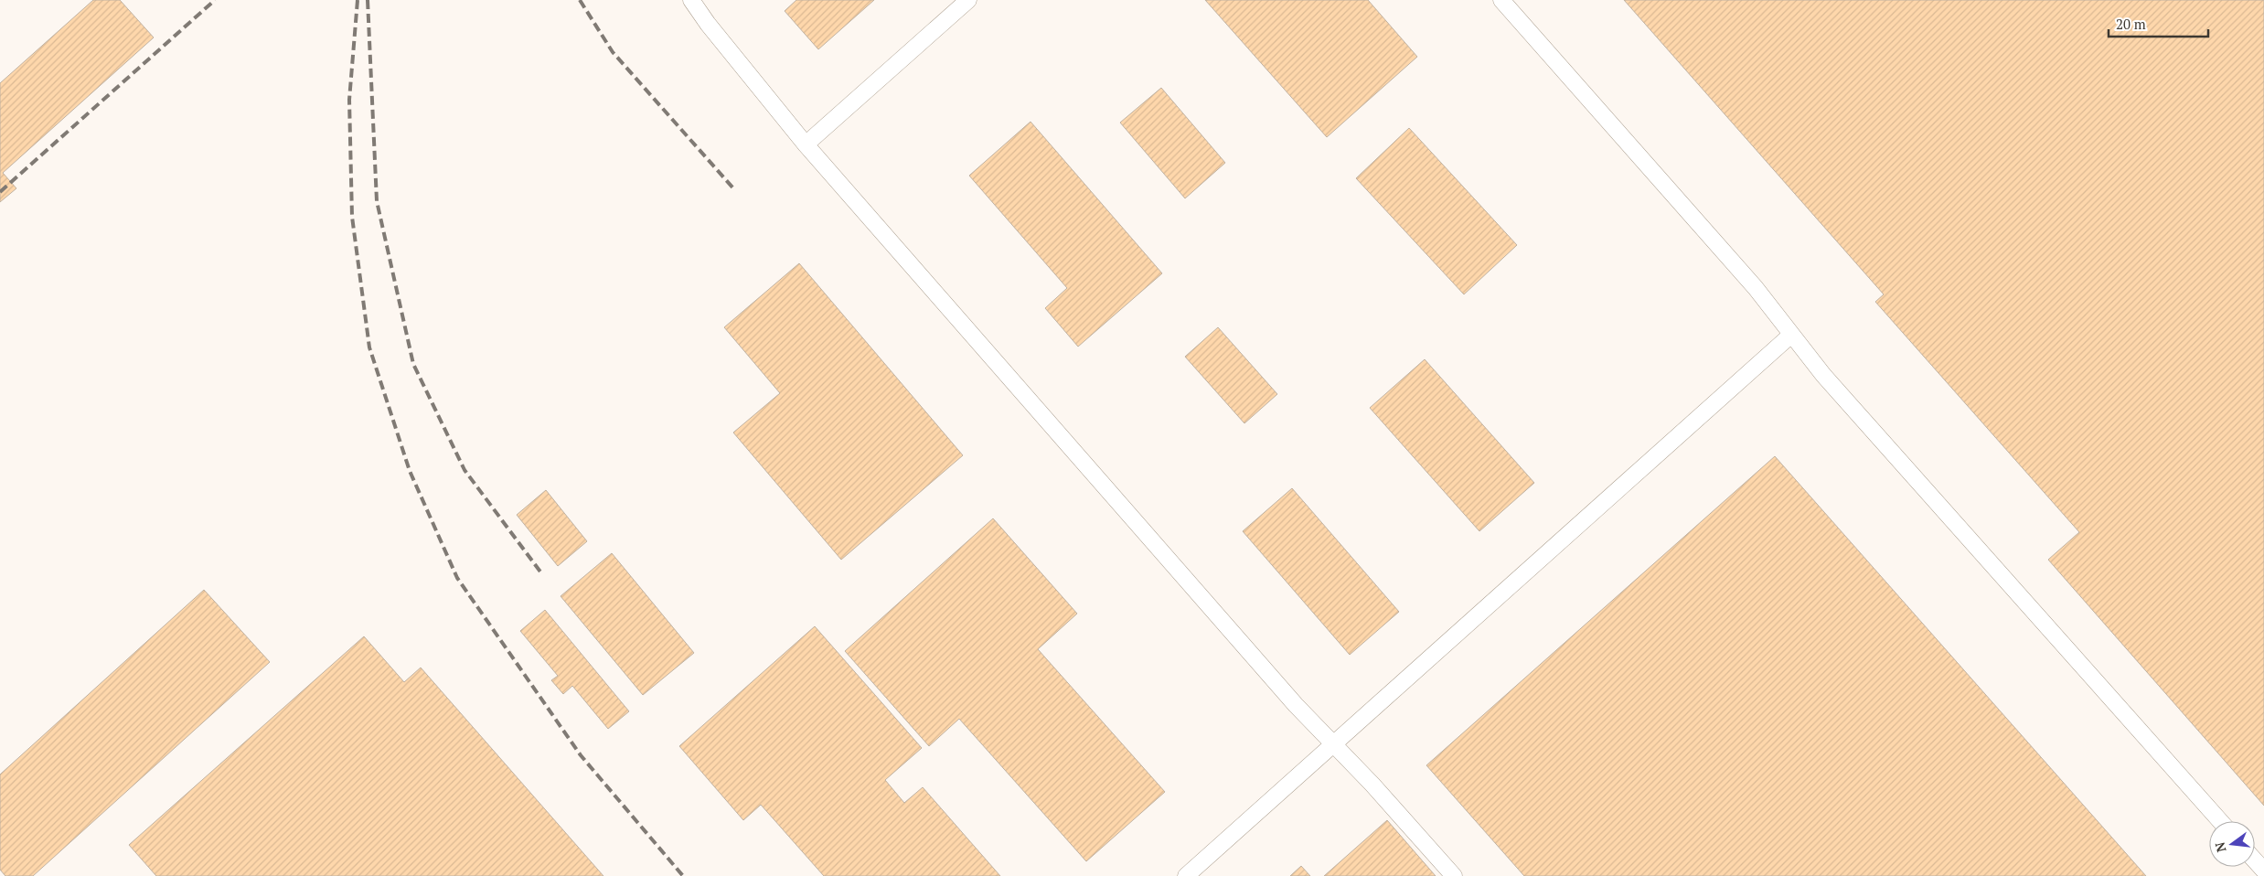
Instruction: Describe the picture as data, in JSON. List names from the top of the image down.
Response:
{
  "scale_bar": "20 m",
  "north": "left"
}
